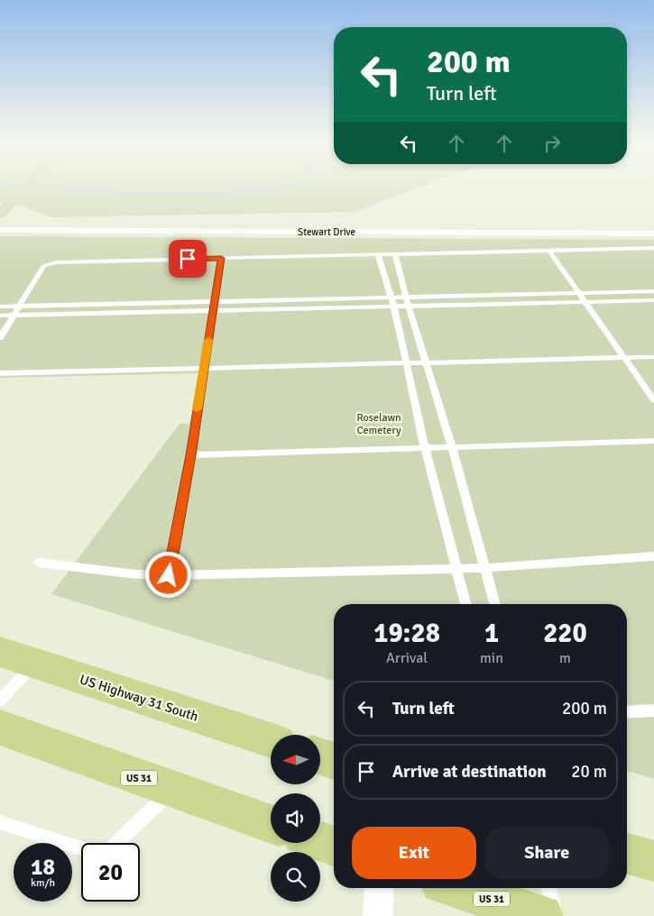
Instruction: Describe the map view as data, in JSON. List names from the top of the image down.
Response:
{
  "streets": {
    "main road": ["US Highway 31 South", "US 31"],
    "street": ["Stewart Drive"]
  },
  "parks": ["Roselawn Cemetery"],
  "north": "left",
  "page": {
    "turn": ["200 m", "Turn left"],
    "eta": [
      "19:28",
      "Arrival",
      "1",
      "min",
      "220",
      "m"
    ],
    "list": [
      {
        "name": "Turn left",
        "value": "200 m"
      },
      {
        "name": "Arrive at destination",
        "value": "20 m"
      }
    ],
    "buttons": ["Exit", "Share"],
    "speed": "18 km/h",
    "limit": "20"
  }
}
